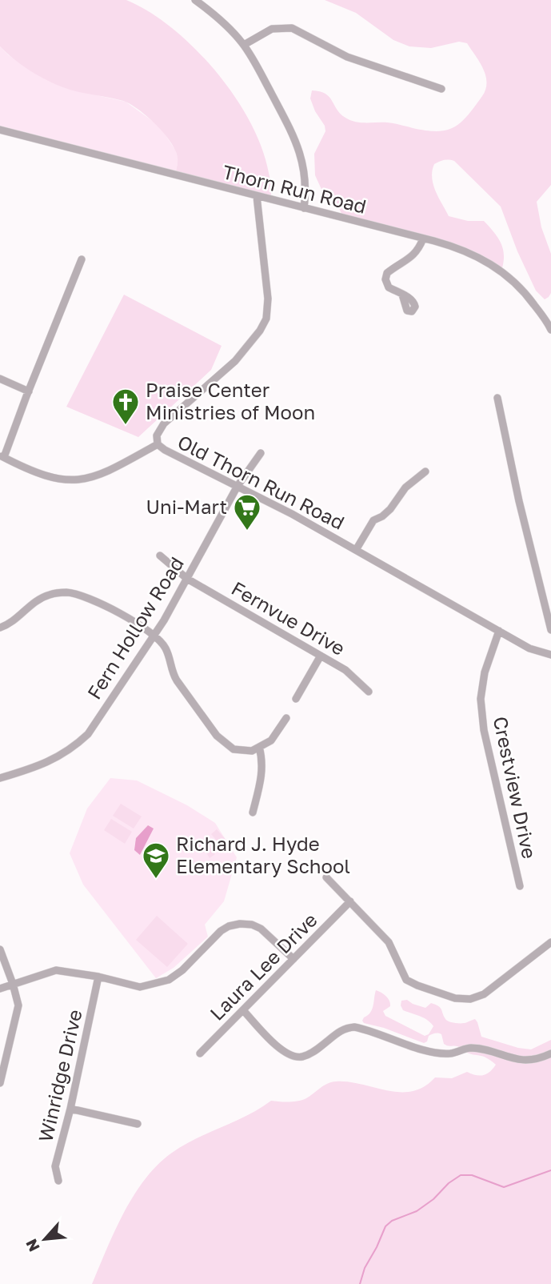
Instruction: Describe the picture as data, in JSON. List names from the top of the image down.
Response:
{
  "streets": {
    "street": [
      "Thorn Run Road",
      "Old Thorn Run Road",
      "Fernvue Drive",
      "Fern Hollow Road",
      "Crestview Drive",
      "Laura Lee Drive",
      "Winridge Drive"
    ]
  },
  "crossings": [
    ["Thorn Run Road", "Old Thorn Run Road"],
    ["Old Thorn Run Road", "Fern Hollow Road"],
    ["Old Thorn Run Road", "Crestview Drive"],
    ["Fernvue Drive", "Fern Hollow Road"]
  ],
  "places": {
    "church": ["Praise Center Ministries of Moon"],
    "supermarket": ["Uni-Mart"],
    "school or university": ["Richard J. Hyde Elementary School"]
  },
  "north": "bottom left"
}
